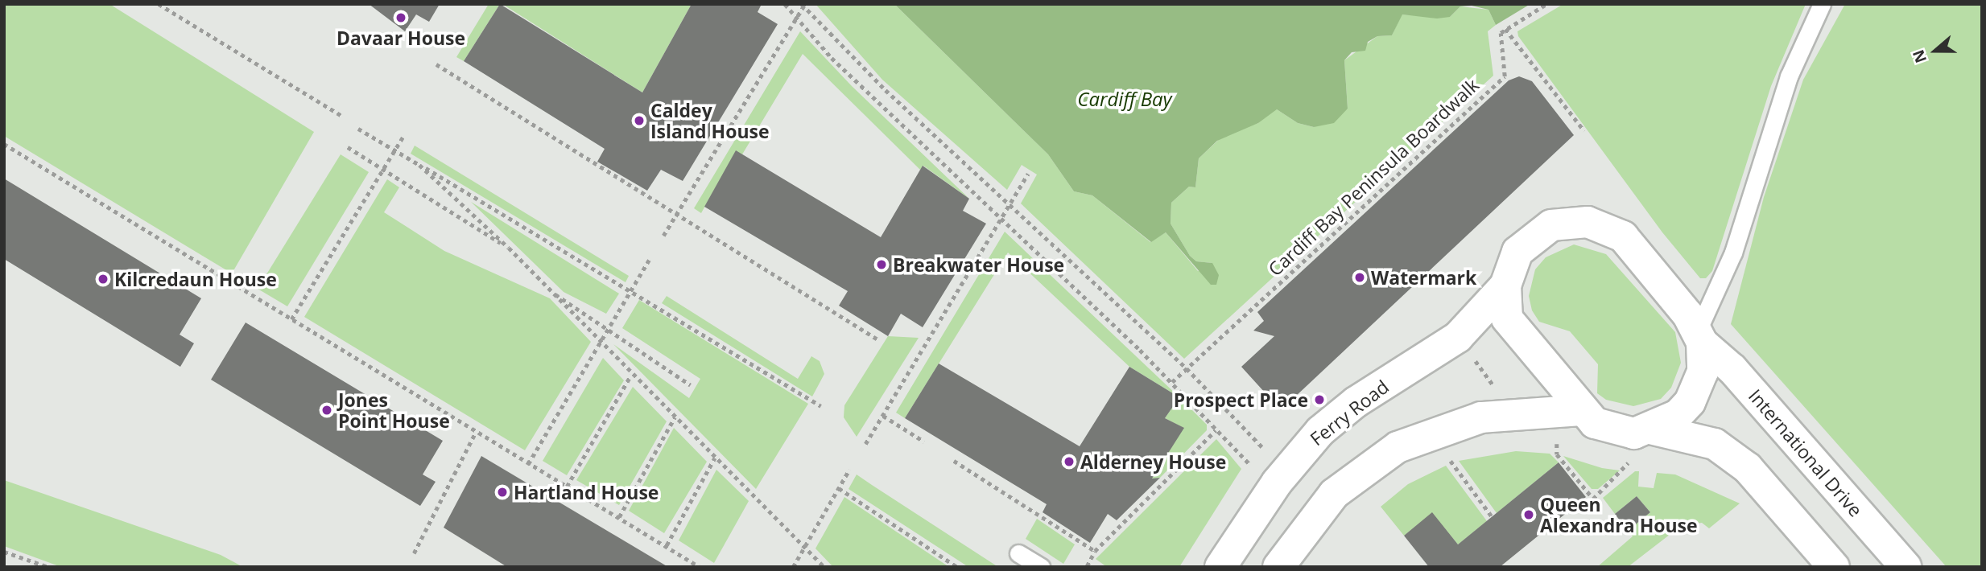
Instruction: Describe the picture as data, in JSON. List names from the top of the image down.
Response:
{
  "streets": {
    "street": ["Ferry Road", "International Drive"],
    "path": ["Cardiff Bay Peninsula Boardwalk"]
  },
  "crossings": [
    ["Ferry Road", "International Drive"]
  ],
  "water": ["Cardiff Bay"],
  "places": [
    "Davaar House",
    "Caldey Island House",
    "Breakwater House",
    "Watermark",
    "Kilcredaun House",
    "Prospect Place",
    "Jones Point House",
    "Alderney House",
    "Hartland House",
    "Queen Alexandra House"
  ],
  "north": "left"
}
